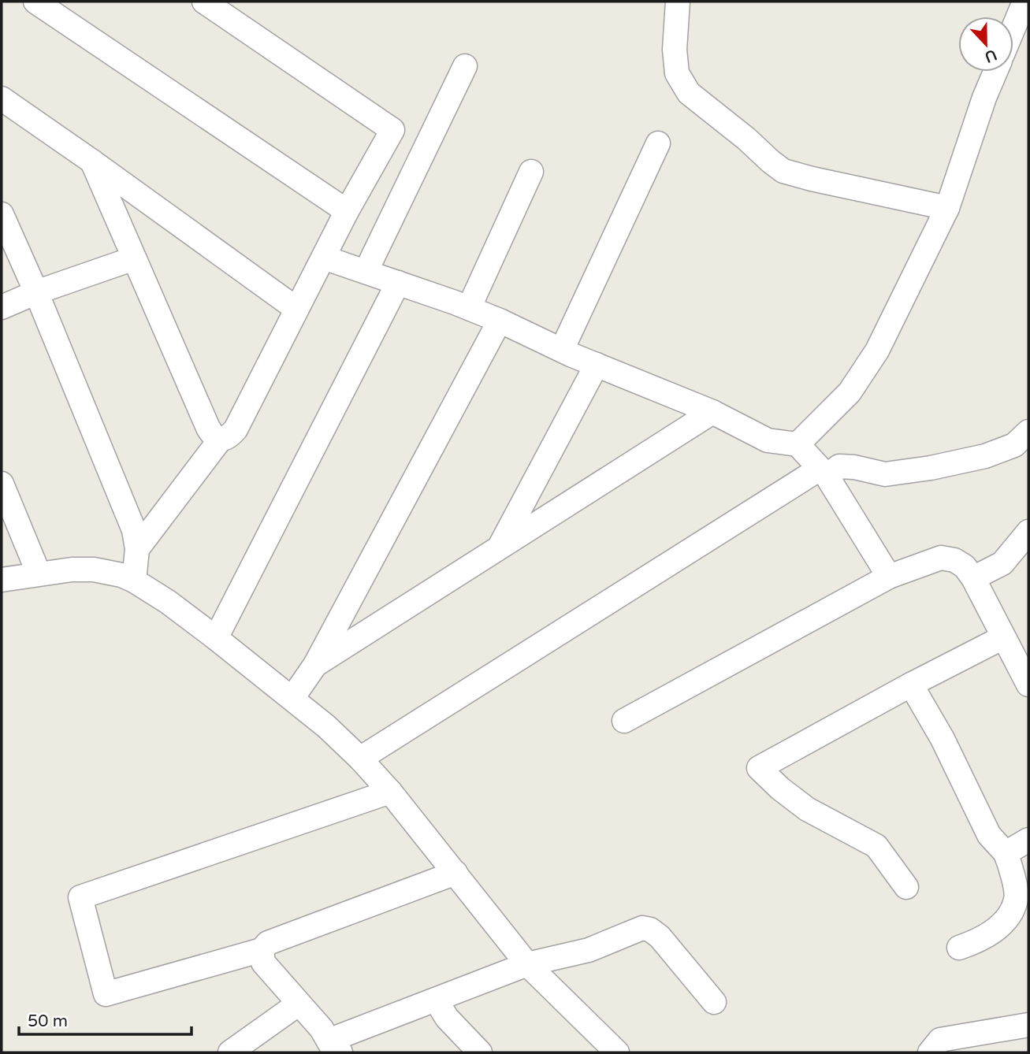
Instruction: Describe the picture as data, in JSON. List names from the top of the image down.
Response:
{
  "scale_bar": "50 m",
  "north": "bottom"
}
